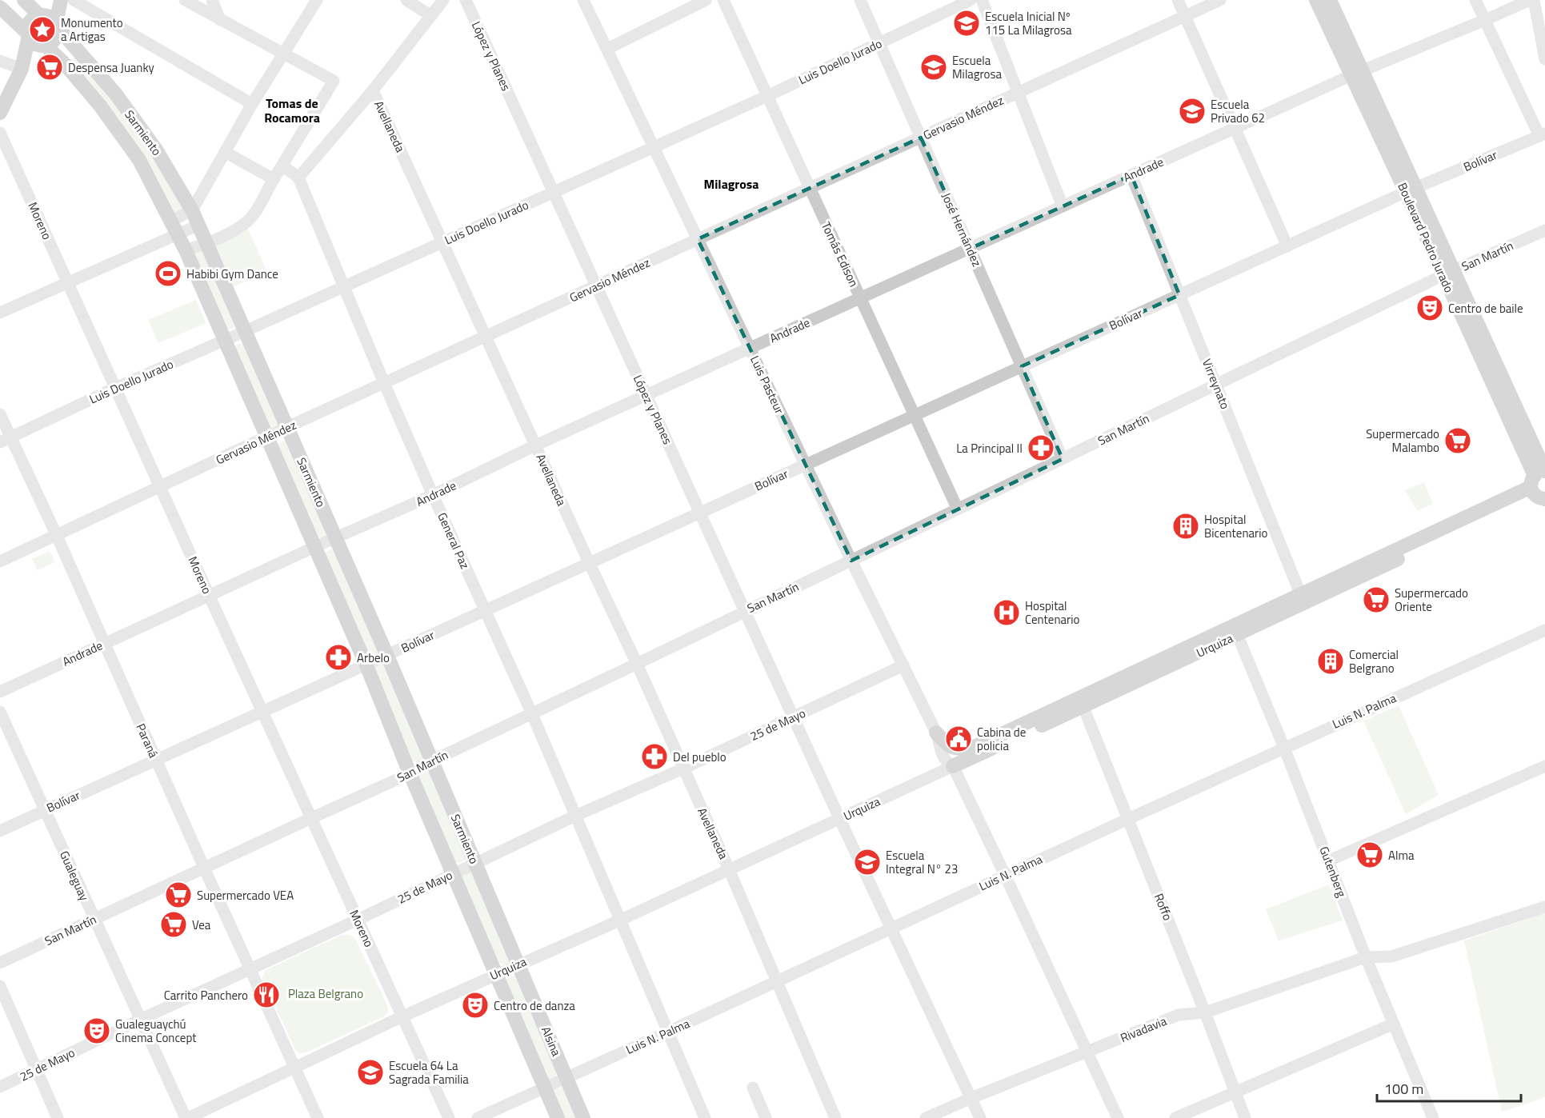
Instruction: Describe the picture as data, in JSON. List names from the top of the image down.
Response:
{
  "streets": {
    "main road": [
      "Sarmiento",
      "Boulevard Pedro Jurado",
      "Urquiza",
      "Alsina"
    ],
    "street": [
      "López y Planes",
      "Luis Doello Jurado",
      "Gervasio Méndez",
      "Avellaneda",
      "Bolívar",
      "Andrade",
      "Moreno",
      "José Hernández",
      "Tomás Edison",
      "San Martín",
      "Virreynato",
      "Luis Pasteur",
      "General Paz",
      "Luis N. Palma",
      "25 de Mayo",
      "Paraná",
      "Gutenberg",
      "Gualeguay",
      "Roffo",
      "Rivadavia"
    ]
  },
  "crossings": [
    ["López y Planes", "Luis Doello Jurado"],
    ["López y Planes", "Gervasio Méndez"],
    ["López y Planes", "Bolívar"],
    ["López y Planes", "Andrade"],
    ["López y Planes", "San Martín"],
    ["López y Planes", "Urquiza"],
    ["López y Planes", "Luis N. Palma"],
    ["López y Planes", "25 de Mayo"],
    ["López y Planes", "Rivadavia"],
    ["Luis Doello Jurado", "Avellaneda"],
    ["Luis Doello Jurado", "Sarmiento"],
    ["Luis Doello Jurado", "Moreno"],
    ["Luis Doello Jurado", "José Hernández"],
    ["Luis Doello Jurado", "Tomás Edison"],
    ["Luis Doello Jurado", "Luis Pasteur"],
    ["Luis Doello Jurado", "General Paz"],
    ["Luis Doello Jurado", "Paraná"],
    ["Gervasio Méndez", "Avellaneda"],
    ["Gervasio Méndez", "Sarmiento"],
    ["Gervasio Méndez", "Moreno"],
    ["Gervasio Méndez", "José Hernández"],
    ["Gervasio Méndez", "Tomás Edison"],
    ["Gervasio Méndez", "Luis Pasteur"],
    ["Gervasio Méndez", "General Paz"],
    ["Gervasio Méndez", "Paraná"],
    ["Avellaneda", "Bolívar"],
    ["Avellaneda", "Andrade"],
    ["Avellaneda", "San Martín"],
    ["Avellaneda", "Urquiza"],
    ["Avellaneda", "Luis N. Palma"],
    ["Avellaneda", "25 de Mayo"],
    ["Sarmiento", "Bolívar"],
    ["Sarmiento", "Andrade"],
    ["Sarmiento", "San Martín"],
    ["Sarmiento", "Urquiza"],
    ["Sarmiento", "25 de Mayo"],
    ["Sarmiento", "Alsina"],
    ["Bolívar", "Moreno"],
    ["Bolívar", "José Hernández"],
    ["Bolívar", "Boulevard Pedro Jurado"],
    ["Bolívar", "Tomás Edison"],
    ["Bolívar", "Virreynato"],
    ["Bolívar", "Luis Pasteur"],
    ["Bolívar", "General Paz"],
    ["Bolívar", "Paraná"],
    ["Bolívar", "Gualeguay"],
    ["Andrade", "Moreno"],
    ["Andrade", "José Hernández"],
    ["Andrade", "Boulevard Pedro Jurado"],
    ["Andrade", "Tomás Edison"],
    ["Andrade", "Virreynato"],
    ["Andrade", "Luis Pasteur"],
    ["Andrade", "General Paz"],
    ["Andrade", "Paraná"],
    ["Moreno", "San Martín"],
    ["Moreno", "Urquiza"],
    ["Moreno", "25 de Mayo"],
    ["José Hernández", "San Martín"],
    ["Boulevard Pedro Jurado", "San Martín"],
    ["Boulevard Pedro Jurado", "Urquiza"],
    ["Tomás Edison", "San Martín"],
    ["San Martín", "Virreynato"],
    ["San Martín", "Luis Pasteur"],
    ["San Martín", "General Paz"],
    ["San Martín", "Paraná"],
    ["San Martín", "Gualeguay"],
    ["Virreynato", "Urquiza"],
    ["Luis Pasteur", "Urquiza"],
    ["Luis Pasteur", "Luis N. Palma"],
    ["Luis Pasteur", "25 de Mayo"],
    ["Luis Pasteur", "Rivadavia"],
    ["General Paz", "Urquiza"],
    ["General Paz", "Luis N. Palma"],
    ["General Paz", "25 de Mayo"],
    ["Urquiza", "Paraná"],
    ["Urquiza", "Gutenberg"],
    ["Urquiza", "Gualeguay"],
    ["Urquiza", "Roffo"],
    ["Urquiza", "Alsina"],
    ["Luis N. Palma", "Gutenberg"],
    ["Luis N. Palma", "Roffo"],
    ["Luis N. Palma", "Alsina"],
    ["25 de Mayo", "Paraná"],
    ["25 de Mayo", "Gualeguay"],
    ["Gutenberg", "Rivadavia"],
    ["Roffo", "Rivadavia"]
  ],
  "districts": ["Tomas de Rocamora", "Milagrosa"],
  "parks": ["Plaza Belgrano"],
  "places": {
    "school or university": [
      "Escuela Inicial Nº 115 La Milagrosa",
      "Escuela Milagrosa",
      "Escuela Privado 62",
      "Escuela Integral N° 23",
      "Escuela 64 La Sagrada Familia"
    ],
    "place": ["Monumento a Artigas"],
    "supermarket": [
      "Despensa Juanky",
      "Supermercado Malambo",
      "Supermercado Oriente",
      "Alma",
      "Supermercado VEA",
      "Vea"
    ],
    "sports": ["Habibi Gym Dance"],
    "theatre": ["Centro de baile", "Centro de danza", "Gualeguaychú Cinema Concept"],
    "pharmacy": ["La Principal II", "Arbelo", "Del pueblo"],
    "building": ["Hospital Bicentenario", "Comercial Belgrano"],
    "hospital": ["Hospital Centenario"],
    "public building": ["Cabina de policia"],
    "restaurant": ["Carrito Panchero"]
  },
  "scale_bar": "100 m"
}
